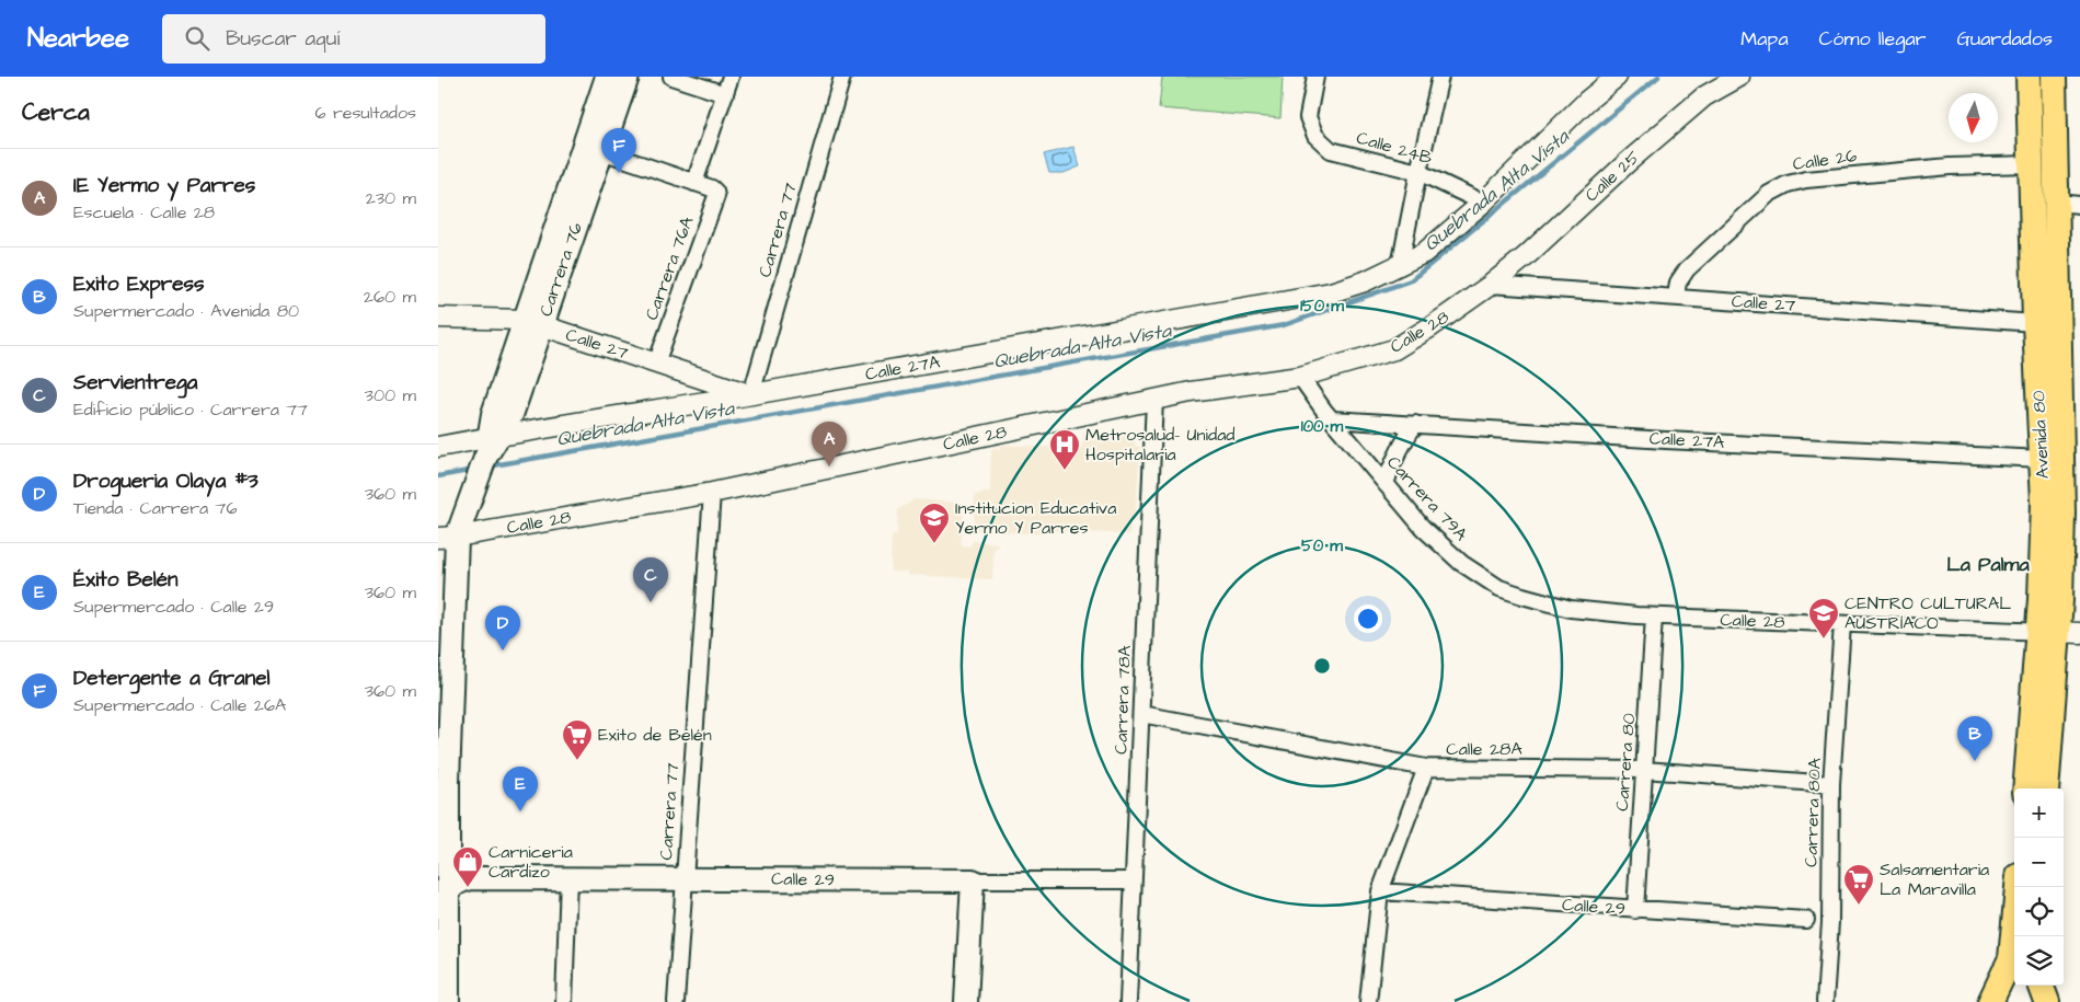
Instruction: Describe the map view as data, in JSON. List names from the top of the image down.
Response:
{
  "streets": {
    "main road": ["Carrera 76", "Avenida 80", "Calle 29"],
    "street": [
      "Calle 24B",
      "Calle 26",
      "Calle 25",
      "Carrera 77",
      "Carrera 76A",
      "Calle 27",
      "Calle 28",
      "Calle 27A",
      "Carrera 79A",
      "Carrera 78A",
      "Calle 28A",
      "Carrera 80",
      "Carrera 80A"
    ]
  },
  "crossings": [
    ["Calle 26", "Calle 27"],
    ["Calle 26", "Avenida 80"],
    ["Calle 25", "Calle 27"],
    ["Calle 25", "Calle 28"],
    ["Carrera 77", "Calle 27"],
    ["Carrera 77", "Calle 28"],
    ["Carrera 77", "Calle 27A"],
    ["Carrera 77", "Calle 29"],
    ["Carrera 76A", "Calle 27"],
    ["Carrera 76", "Calle 27"],
    ["Carrera 76", "Calle 28"],
    ["Carrera 76", "Calle 27A"],
    ["Carrera 76", "Calle 29"],
    ["Calle 27", "Calle 28"],
    ["Calle 27", "Calle 27A"],
    ["Calle 27", "Avenida 80"],
    ["Calle 28", "Avenida 80"],
    ["Calle 28", "Carrera 79A"],
    ["Calle 28", "Carrera 78A"],
    ["Calle 28", "Carrera 80"],
    ["Calle 28", "Carrera 80A"],
    ["Calle 27A", "Avenida 80"],
    ["Calle 27A", "Carrera 79A"],
    ["Carrera 79A", "Carrera 80"],
    ["Carrera 78A", "Calle 28A"],
    ["Carrera 78A", "Calle 29"],
    ["Calle 28A", "Carrera 80"],
    ["Calle 28A", "Carrera 80A"],
    ["Carrera 80", "Calle 29"]
  ],
  "districts": ["La Palma"],
  "water": ["Quebrada Alta Vista"],
  "places": {
    "hospital": ["Metrosalud- Unidad Hospitalaria"],
    "school or university": ["Institucion Educativa Yermo Y Parres", "CENTRO CULTURAL AUSTRÍACO"],
    "supermarket": ["Exito de Belén", "Salsamentaria La Maravilla"],
    "shop": ["Carniceria Cardizo"]
  },
  "north": "bottom",
  "page": {
    "header": "Nearbee",
    "search": "Buscar aquí",
    "nav": ["Mapa", "Cómo llegar", "Guardados"],
    "heading": ["Cerca", "6 resultados"],
    "pins": [
      "F",
      "A",
      "C",
      "D",
      "B",
      "E"
    ],
    "list": [
      {
        "mark": "A",
        "name": "IE Yermo y Parres",
        "note": "Escuela · Calle 28",
        "value": "230 m"
      },
      {
        "mark": "B",
        "name": "Exito Express",
        "note": "Supermercado · Avenida 80",
        "value": "260 m"
      },
      {
        "mark": "C",
        "name": "Servientrega",
        "note": "Edificio público · Carrera 77",
        "value": "300 m"
      },
      {
        "mark": "D",
        "name": "Drogueria Olaya #3",
        "note": "Tienda · Carrera 76",
        "value": "360 m"
      },
      {
        "mark": "E",
        "name": "Éxito Belén",
        "note": "Supermercado · Calle 29",
        "value": "360 m"
      },
      {
        "mark": "F",
        "name": "Detergente a Granel",
        "note": "Supermercado · Calle 26A",
        "value": "360 m"
      }
    ],
    "map_buttons": ["+", "−"]
  },
  "rings": ["150 m", "100 m", "50 m"]
}
